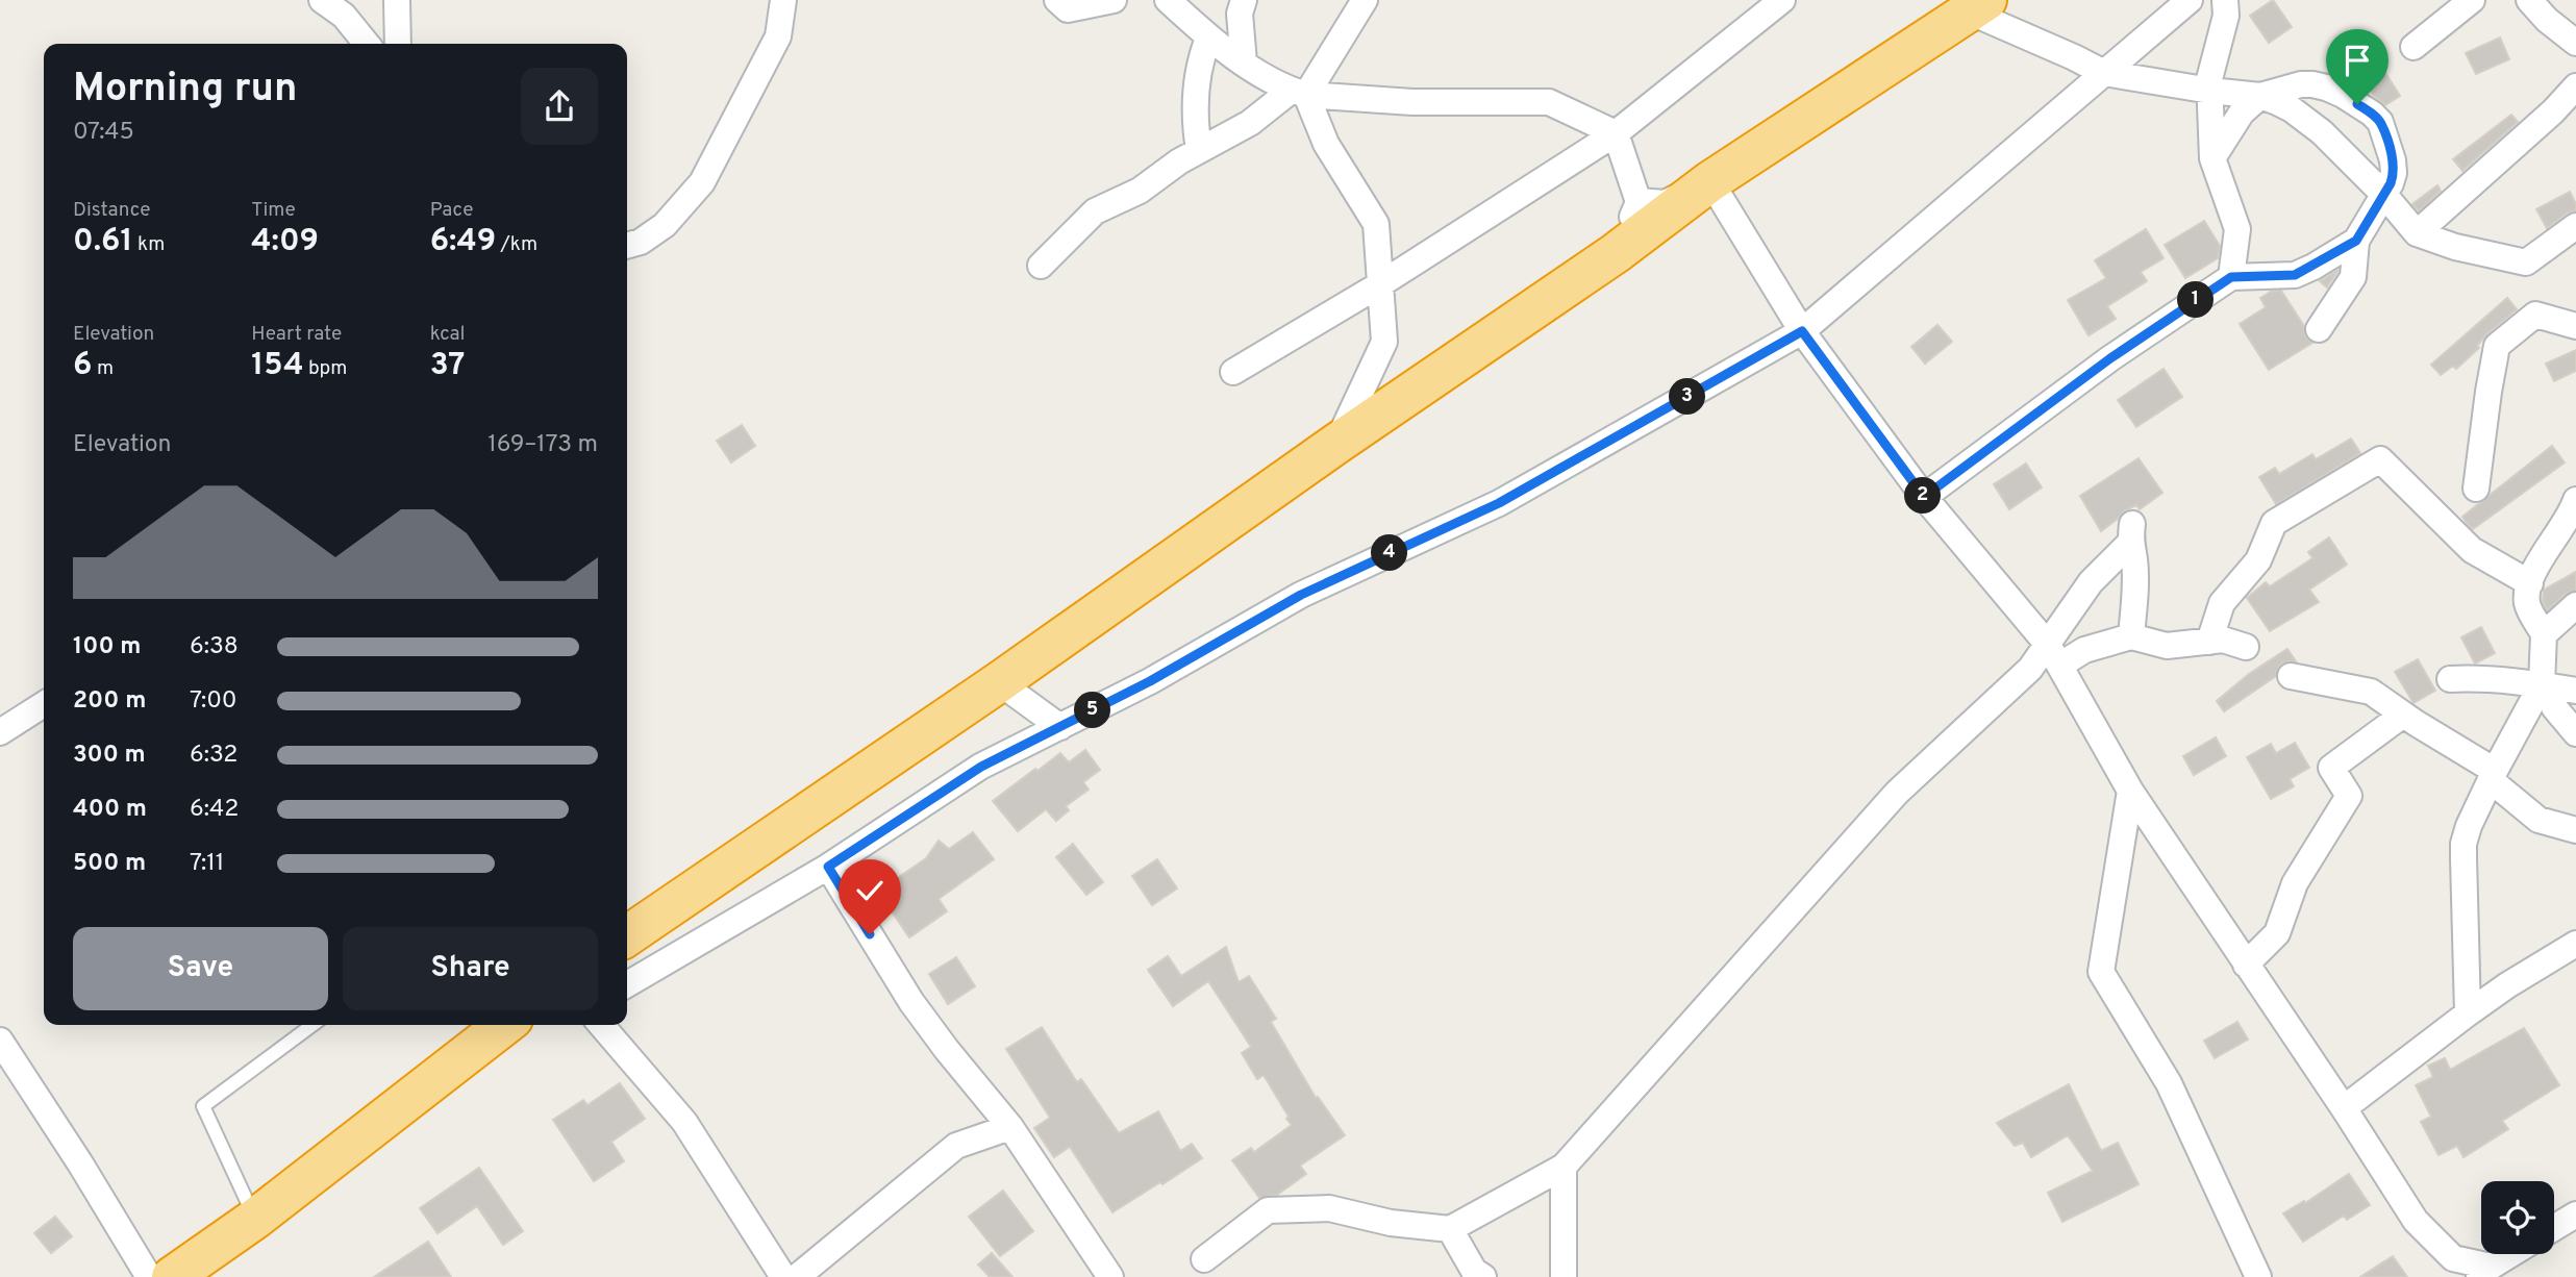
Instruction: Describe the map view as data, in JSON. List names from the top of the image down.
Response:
{
  "page": {
    "heading": ["Morning run", "07:45"],
    "stats": [
      ["Distance", "0.61 km"],
      ["Time", "4:09"],
      ["Pace", "6:49 /km"],
      ["Elevation", "6 m"],
      ["Heart rate", "154 bpm"],
      ["kcal", "37"]
    ],
    "pins": [
      "1",
      "3",
      "2",
      "4",
      "5"
    ],
    "chart": ["Elevation", "169–173 m"],
    "list": [
      {
        "name": "100 m",
        "note": "6:38"
      },
      {
        "name": "200 m",
        "note": "7:00"
      },
      {
        "name": "300 m",
        "note": "6:32"
      },
      {
        "name": "400 m",
        "note": "6:42"
      },
      {
        "name": "500 m",
        "note": "7:11"
      }
    ],
    "buttons": ["Save", "Share"]
  }
}
